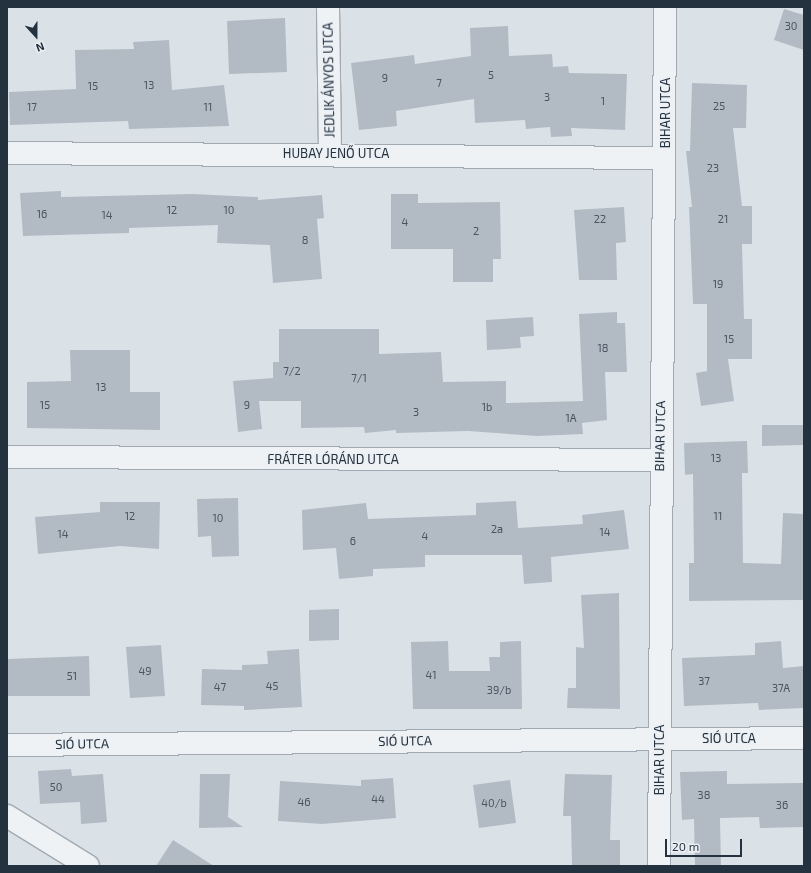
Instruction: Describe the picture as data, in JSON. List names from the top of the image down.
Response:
{
  "streets": {
    "street": [
      "JEDLIK ÁNYOS UTCA",
      "BIHAR UTCA",
      "HUBAY JENŐ UTCA",
      "FRÁTER LÓRÁND UTCA",
      "SIÓ UTCA"
    ]
  },
  "crossings": [
    ["JEDLIK ÁNYOS UTCA", "HUBAY JENŐ UTCA"],
    ["BIHAR UTCA", "HUBAY JENŐ UTCA"],
    ["BIHAR UTCA", "FRÁTER LÓRÁND UTCA"],
    ["BIHAR UTCA", "SIÓ UTCA"]
  ],
  "house_numbers": [
    "30",
    "5",
    "9",
    "7",
    "13",
    "15",
    "3",
    "1",
    "25",
    "17",
    "11",
    "23",
    "12",
    "10",
    "16",
    "14",
    "22",
    "21",
    "4",
    "2",
    "8",
    "19",
    "15",
    "18",
    "7/2",
    "7/1",
    "13",
    "15",
    "9",
    "1b",
    "3",
    "1A",
    "13",
    "12",
    "11",
    "10",
    "2a",
    "14",
    "14",
    "4",
    "6",
    "49",
    "41",
    "51",
    "37",
    "45",
    "47",
    "37A",
    "39/b",
    "50",
    "38",
    "44",
    "46",
    "40/b",
    "36"
  ],
  "scale_bar": "20 m",
  "north": "bottom"
}
